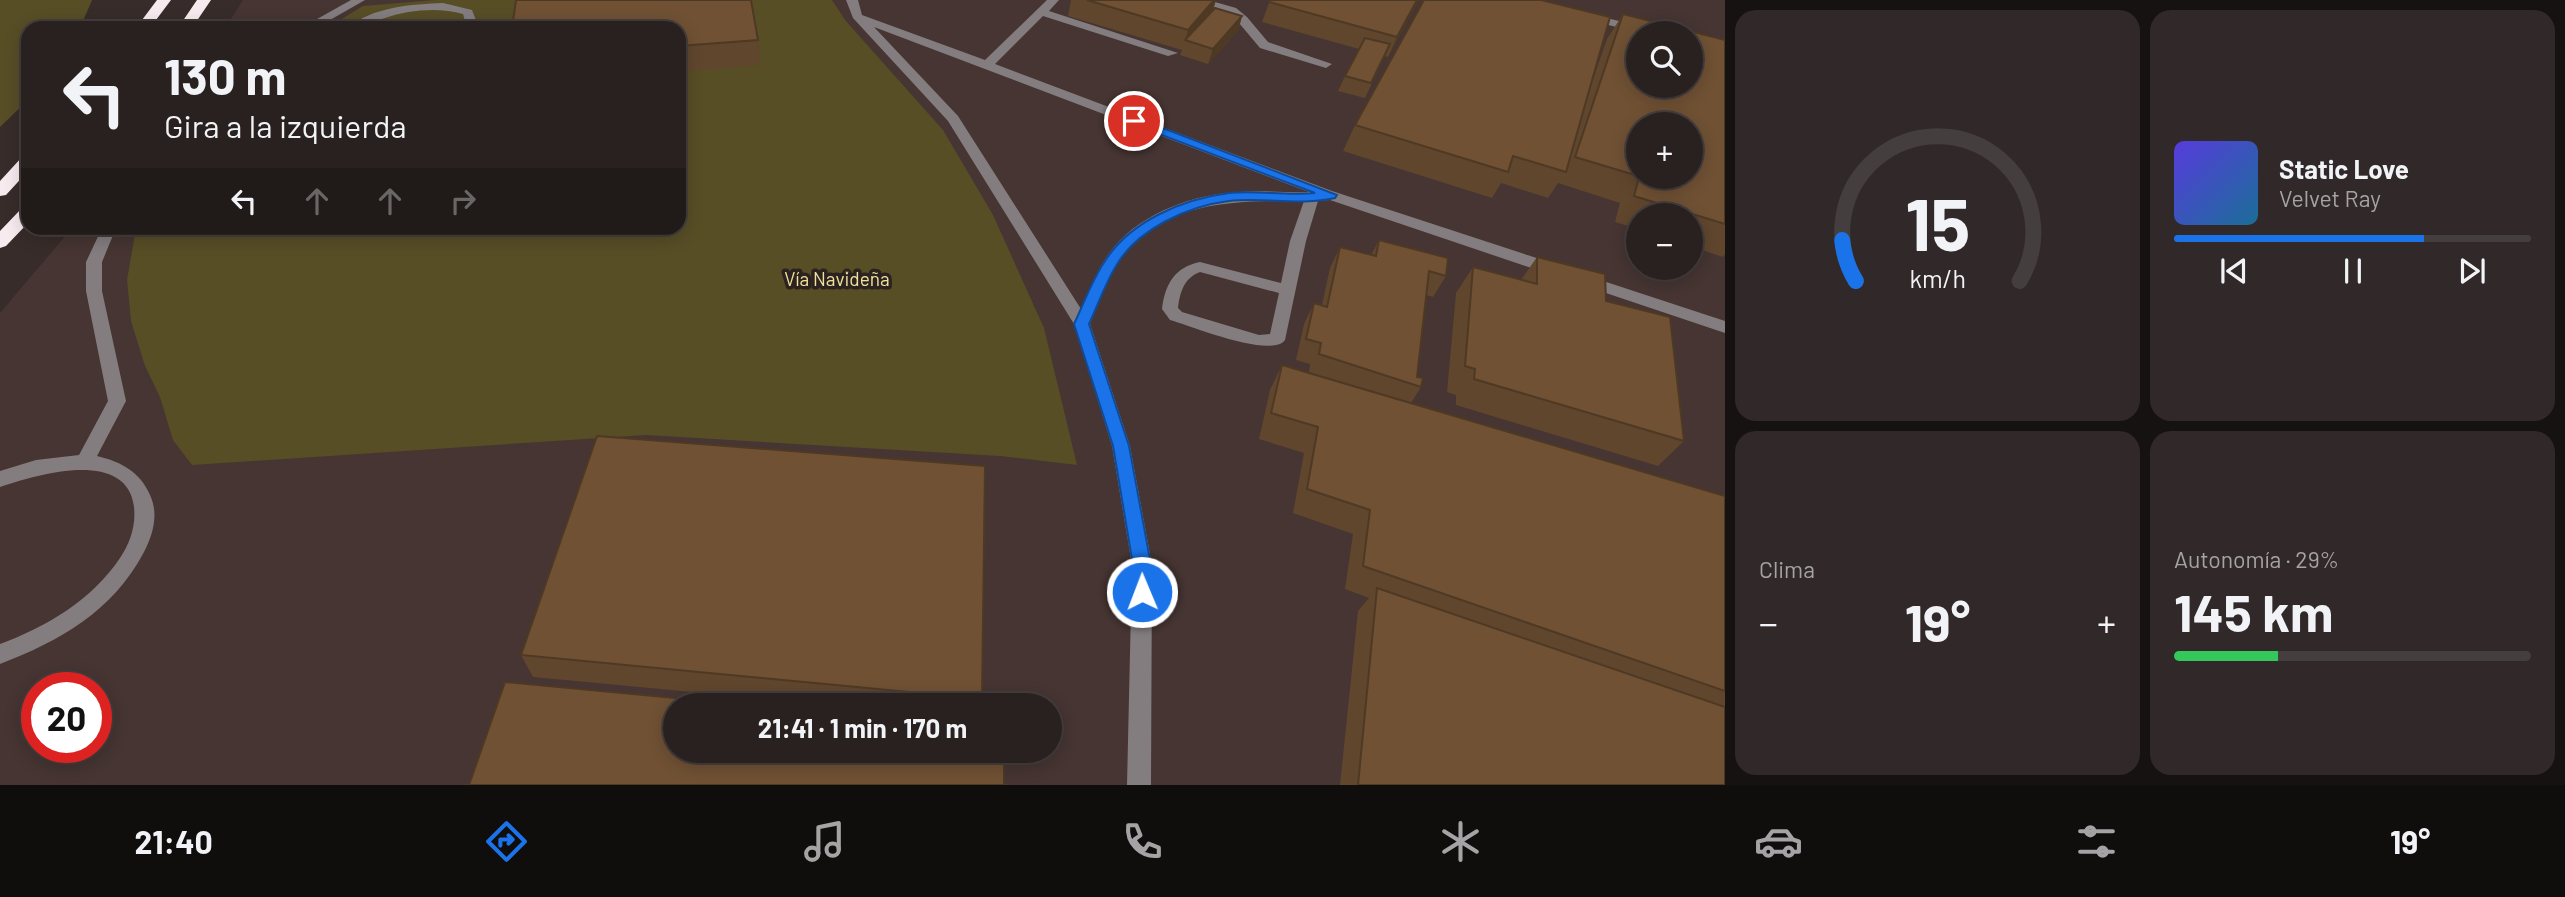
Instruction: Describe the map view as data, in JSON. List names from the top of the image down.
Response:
{
  "parks": ["Vía Navideña"],
  "page": {
    "map_buttons": ["+", "−"],
    "turn": ["130 m", "Gira a la izquierda"],
    "song": ["Static Love", "Velvet Ray"],
    "tile": [
      "Clima",
      ["Autonomía · 29%", "145 km"]
    ],
    "heat": ["−", "19°", "+"],
    "limit": "20",
    "trip": "21:41 · 1 min · 170 m",
    "tabs": ["21:40", "19°"],
    "gauge": ["15", "km/h"]
  }
}
